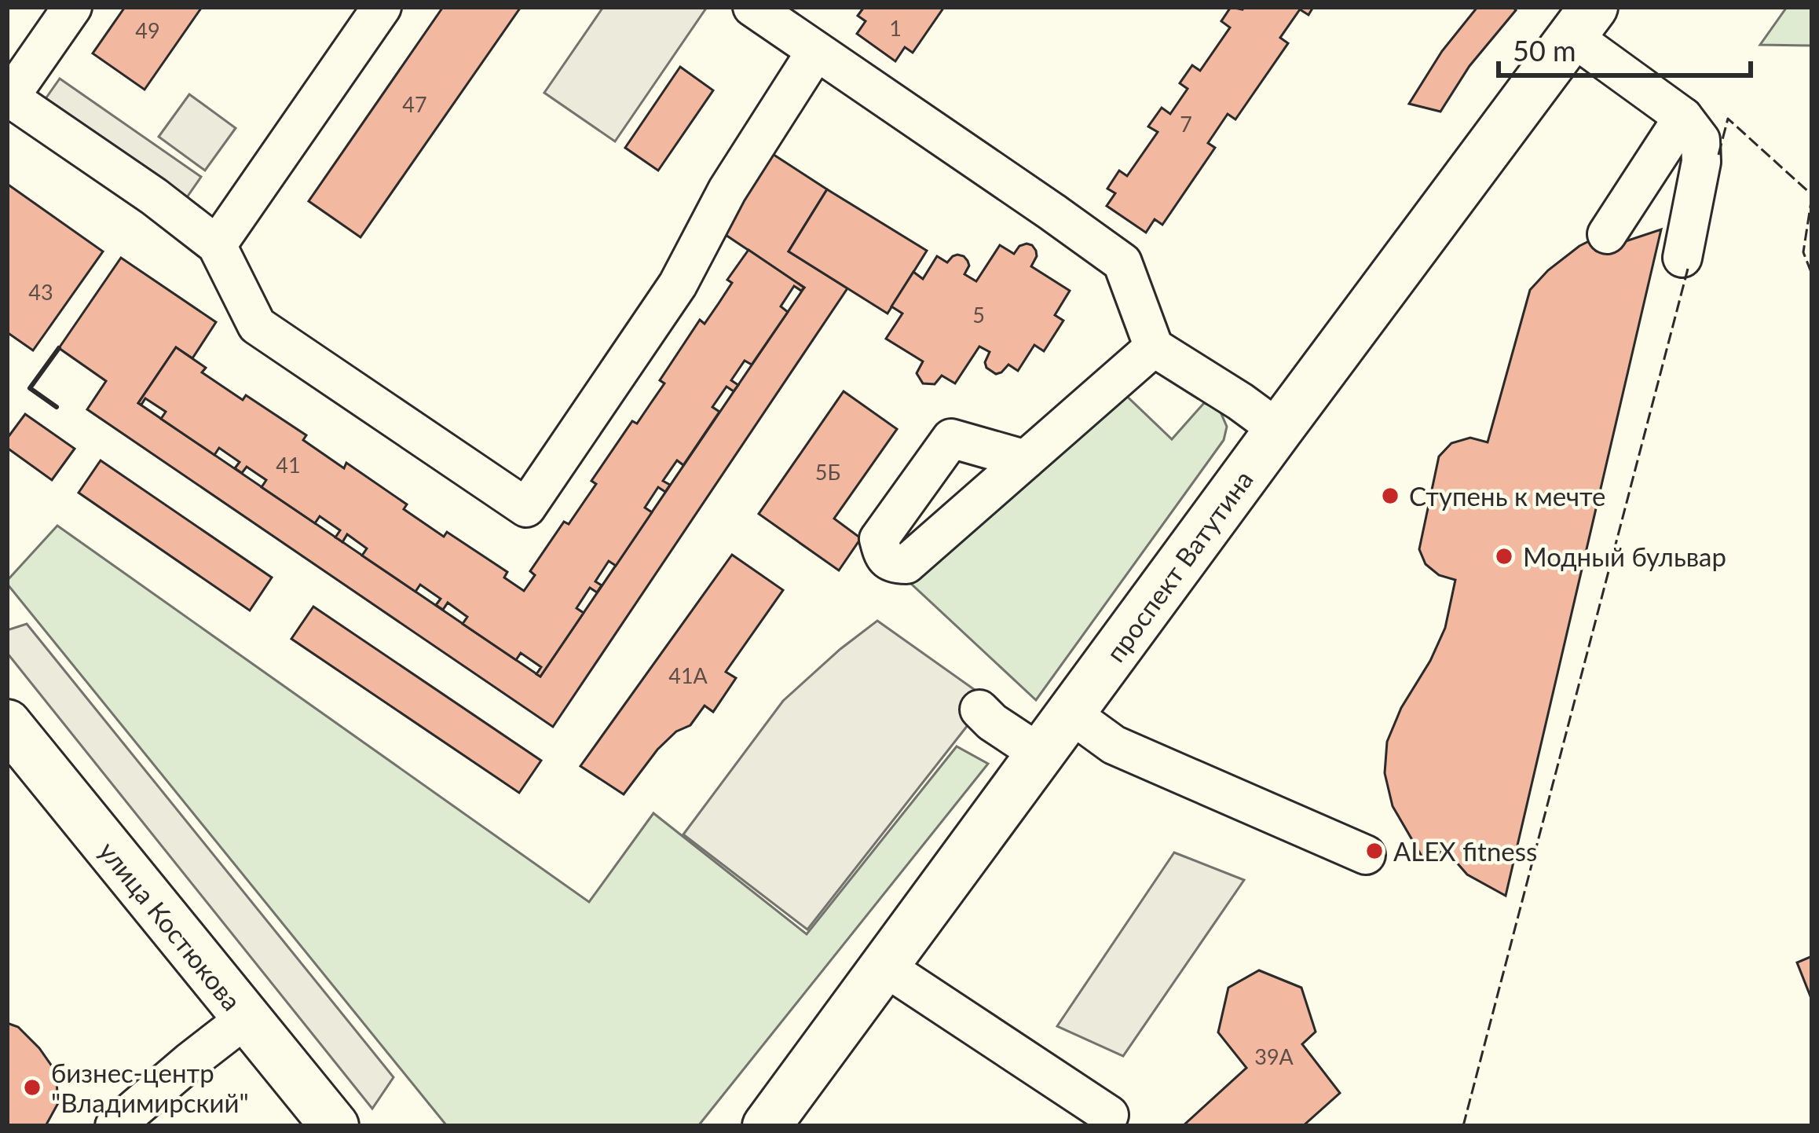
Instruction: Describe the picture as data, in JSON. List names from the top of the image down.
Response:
{
  "streets": {
    "main road": ["проспект Ватутина", "улица Костюкова"]
  },
  "places": [
    "Ступень к мечте",
    "Модный бульвар",
    "ALEX fitness",
    "бизнес-центр \"Владимирский\""
  ],
  "house_numbers": [
    "1",
    "49",
    "47",
    "7",
    "43",
    "5",
    "41",
    "5Б",
    "41А",
    "39А"
  ],
  "scale_bar": "50 m"
}
